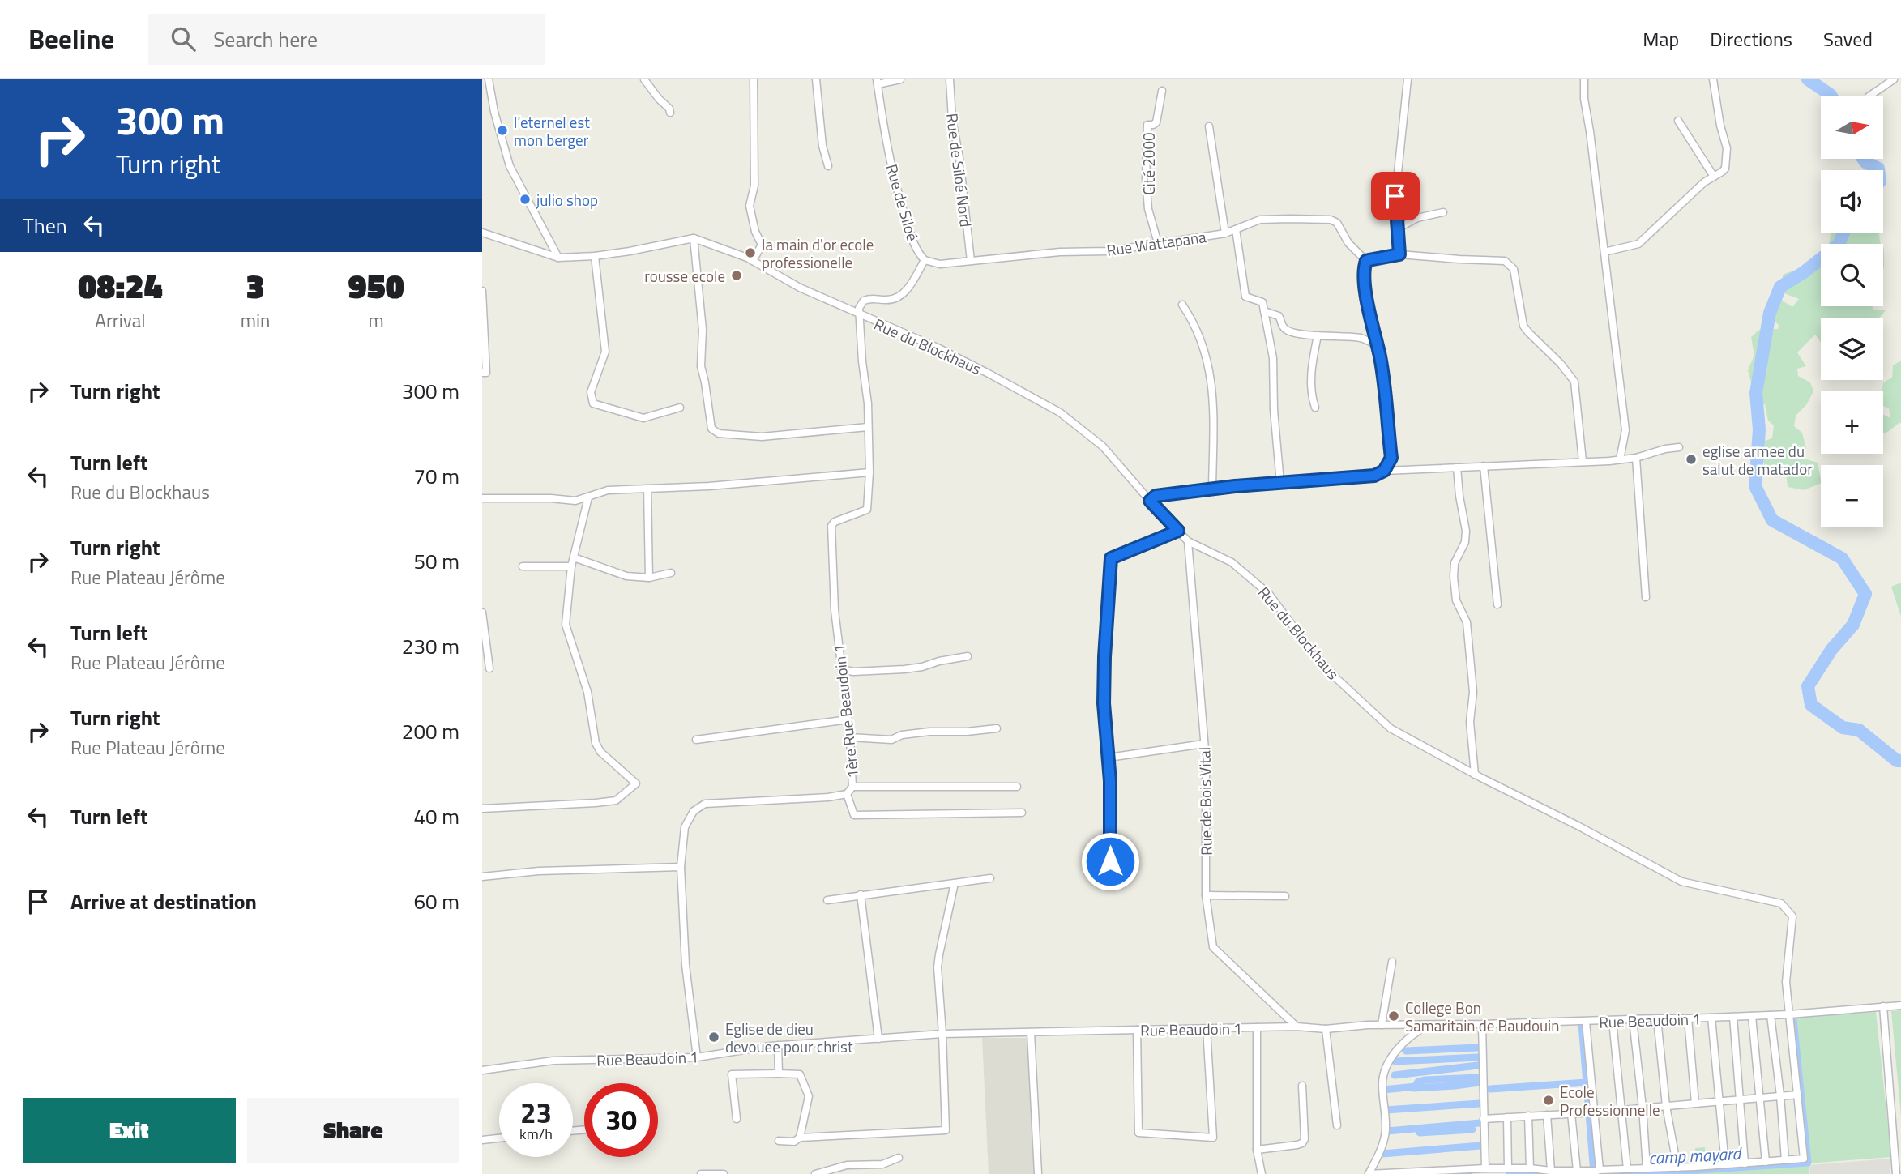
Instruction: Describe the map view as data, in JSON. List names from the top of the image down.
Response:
{
  "streets": {
    "street": [
      "Cité 2000",
      "Rue de Siloé Nord",
      "Rue de Siloé",
      "Rue Wattapana",
      "Rue du Blockhaus",
      "1ère Rue Beaudoin 1",
      "Rue de Bois Vital",
      "Rue Beaudoin 1"
    ]
  },
  "crossings": [
    ["Cité 2000", "Rue Wattapana"],
    ["Rue de Siloé Nord", "Rue Wattapana"],
    ["Rue de Siloé", "Rue Wattapana"],
    ["Rue de Siloé", "Rue du Blockhaus"],
    ["Rue de Siloé", "1ère Rue Beaudoin 1"],
    ["Rue du Blockhaus", "1ère Rue Beaudoin 1"],
    ["Rue du Blockhaus", "Rue de Bois Vital"],
    ["Rue du Blockhaus", "Rue Beaudoin 1"],
    ["1ère Rue Beaudoin 1", "Rue Beaudoin 1"],
    ["Rue de Bois Vital", "Rue Beaudoin 1"]
  ],
  "water": ["camp mayard"],
  "places": [
    "l'eternel est mon berger",
    "julio shop",
    "la main d'or ecole professionelle",
    "rousse ecole",
    "eglise armee du salut de matador",
    "College Bon Samaritain de Baudouin",
    "Eglise de dieu devouee pour christ",
    "Ecole Professionnelle"
  ],
  "north": "right",
  "page": {
    "header": "Beeline",
    "search": "Search here",
    "nav": ["Map", "Directions", "Saved"],
    "turn": ["300 m", "Turn right"],
    "map_buttons": ["+", "−"],
    "then": "Then",
    "eta": [
      "08:24",
      "Arrival",
      "3",
      "min",
      "950",
      "m"
    ],
    "list": [
      {
        "name": "Turn right",
        "value": "300 m"
      },
      {
        "name": "Turn left",
        "note": "Rue du Blockhaus",
        "value": "70 m"
      },
      {
        "name": "Turn right",
        "note": "Rue Plateau Jérôme",
        "value": "50 m"
      },
      {
        "name": "Turn left",
        "note": "Rue Plateau Jérôme",
        "value": "230 m"
      },
      {
        "name": "Turn right",
        "note": "Rue Plateau Jérôme",
        "value": "200 m"
      },
      {
        "name": "Turn left",
        "value": "40 m"
      },
      {
        "name": "Arrive at destination",
        "value": "60 m"
      }
    ],
    "speed": "23 km/h",
    "limit": "30",
    "buttons": ["Exit", "Share"]
  }
}
